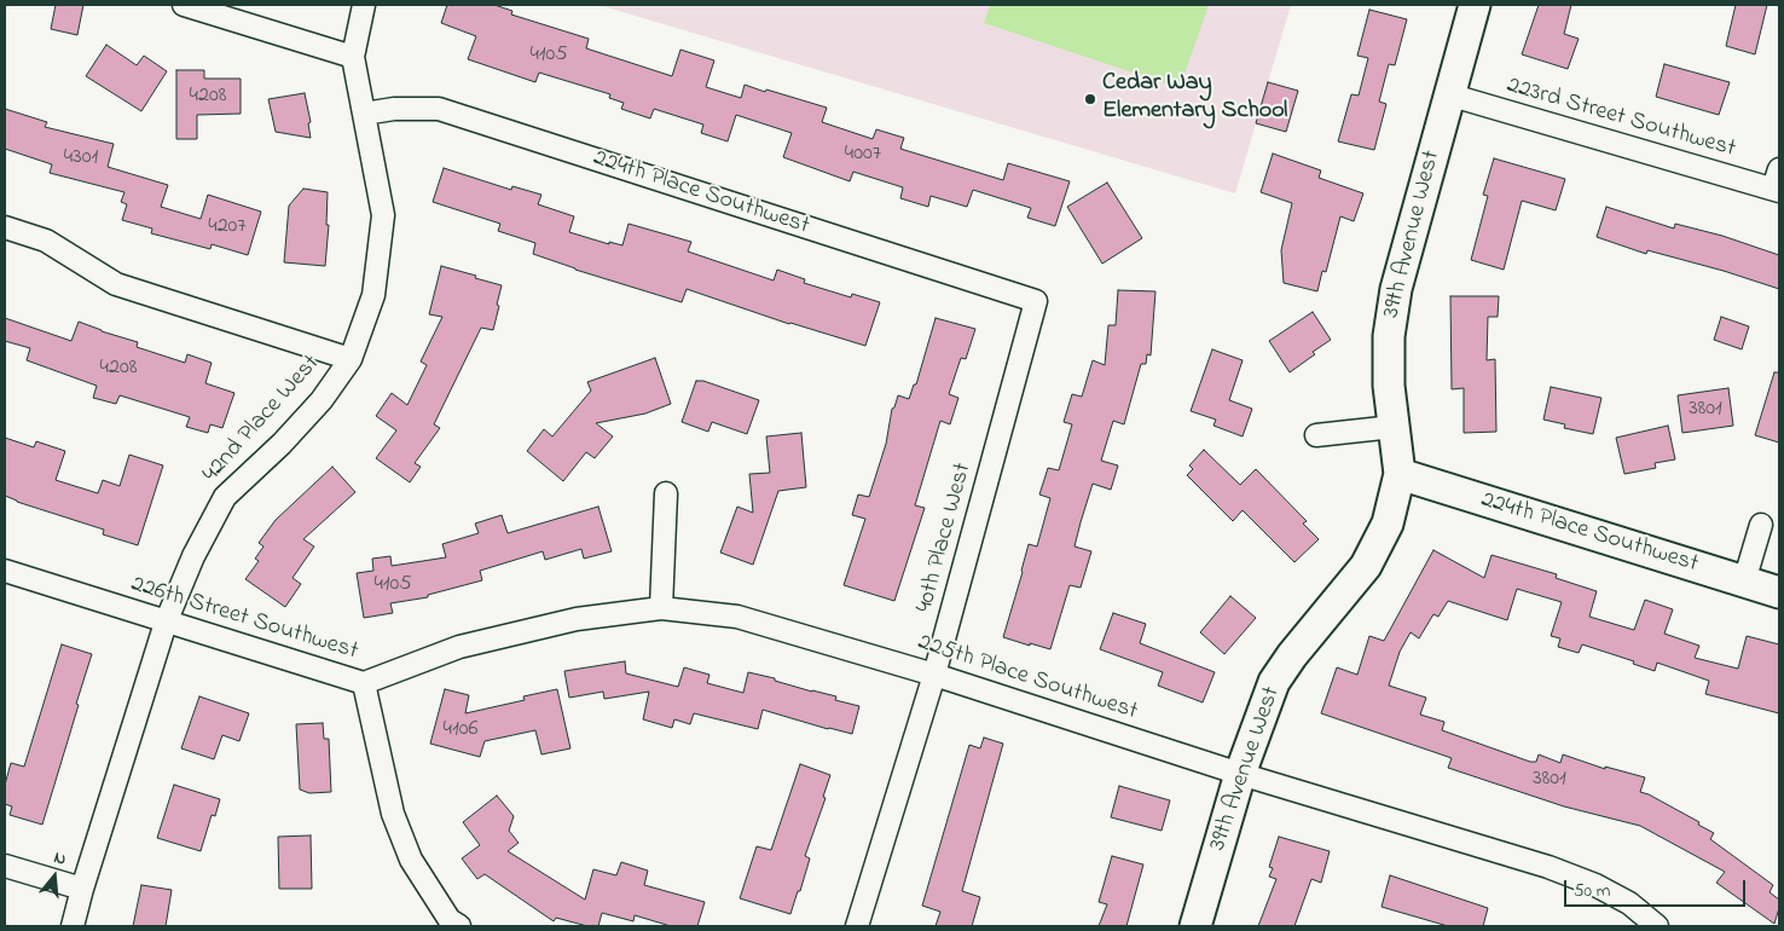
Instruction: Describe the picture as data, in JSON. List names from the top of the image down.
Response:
{
  "streets": {
    "street": [
      "223rd Street Southwest",
      "224th Place Southwest",
      "39th Avenue West",
      "42nd Place West",
      "40th Place West",
      "226th Street Southwest",
      "225th Place Southwest"
    ]
  },
  "crossings": [
    ["223rd Street Southwest", "39th Avenue West"],
    ["224th Place Southwest", "39th Avenue West"],
    ["224th Place Southwest", "42nd Place West"],
    ["224th Place Southwest", "40th Place West"],
    ["39th Avenue West", "225th Place Southwest"],
    ["42nd Place West", "226th Street Southwest"],
    ["40th Place West", "225th Place Southwest"],
    ["226th Street Southwest", "225th Place Southwest"]
  ],
  "places": ["Cedar Way Elementary School"],
  "house_numbers": [
    "4105",
    "4208",
    "4007",
    "4301",
    "4207",
    "4208",
    "3801",
    "4105",
    "4106",
    "3801"
  ],
  "scale_bar": "50 m",
  "north": "top"
}
